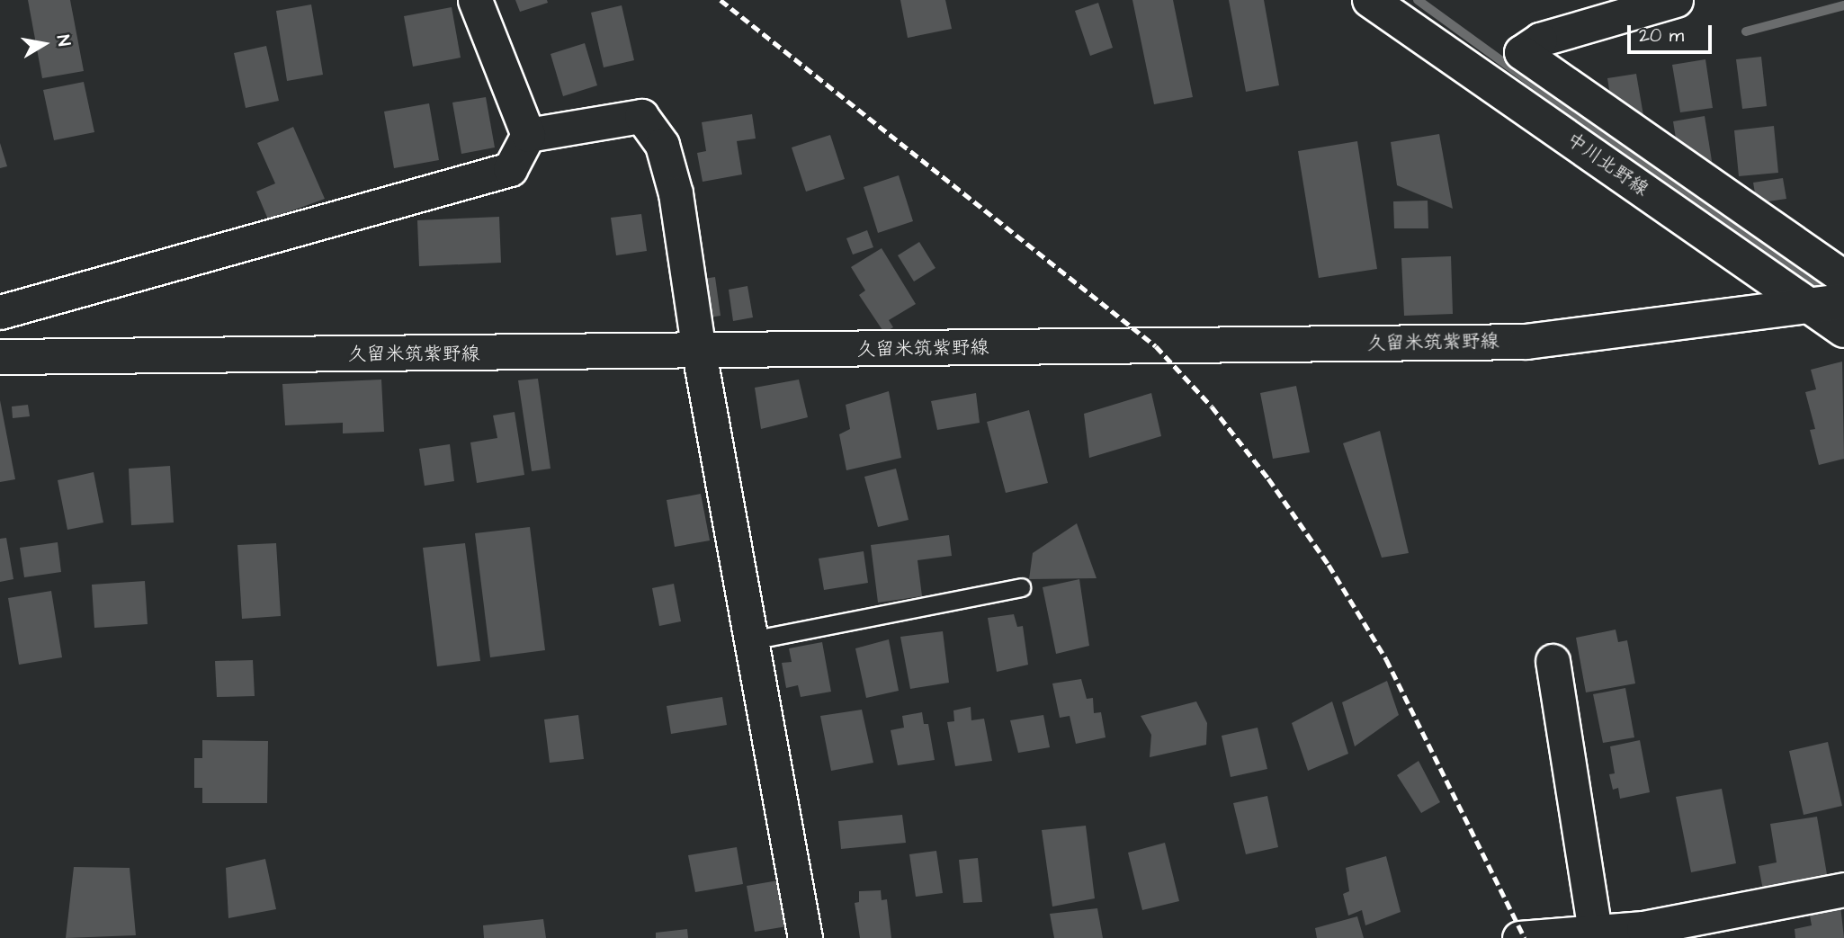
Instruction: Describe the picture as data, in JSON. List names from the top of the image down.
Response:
{
  "streets": {
    "main road": ["中川北野線", "久留米筑紫野線"]
  },
  "crossings": [
    ["中川北野線", "久留米筑紫野線"]
  ],
  "scale_bar": "20 m",
  "north": "right"
}
